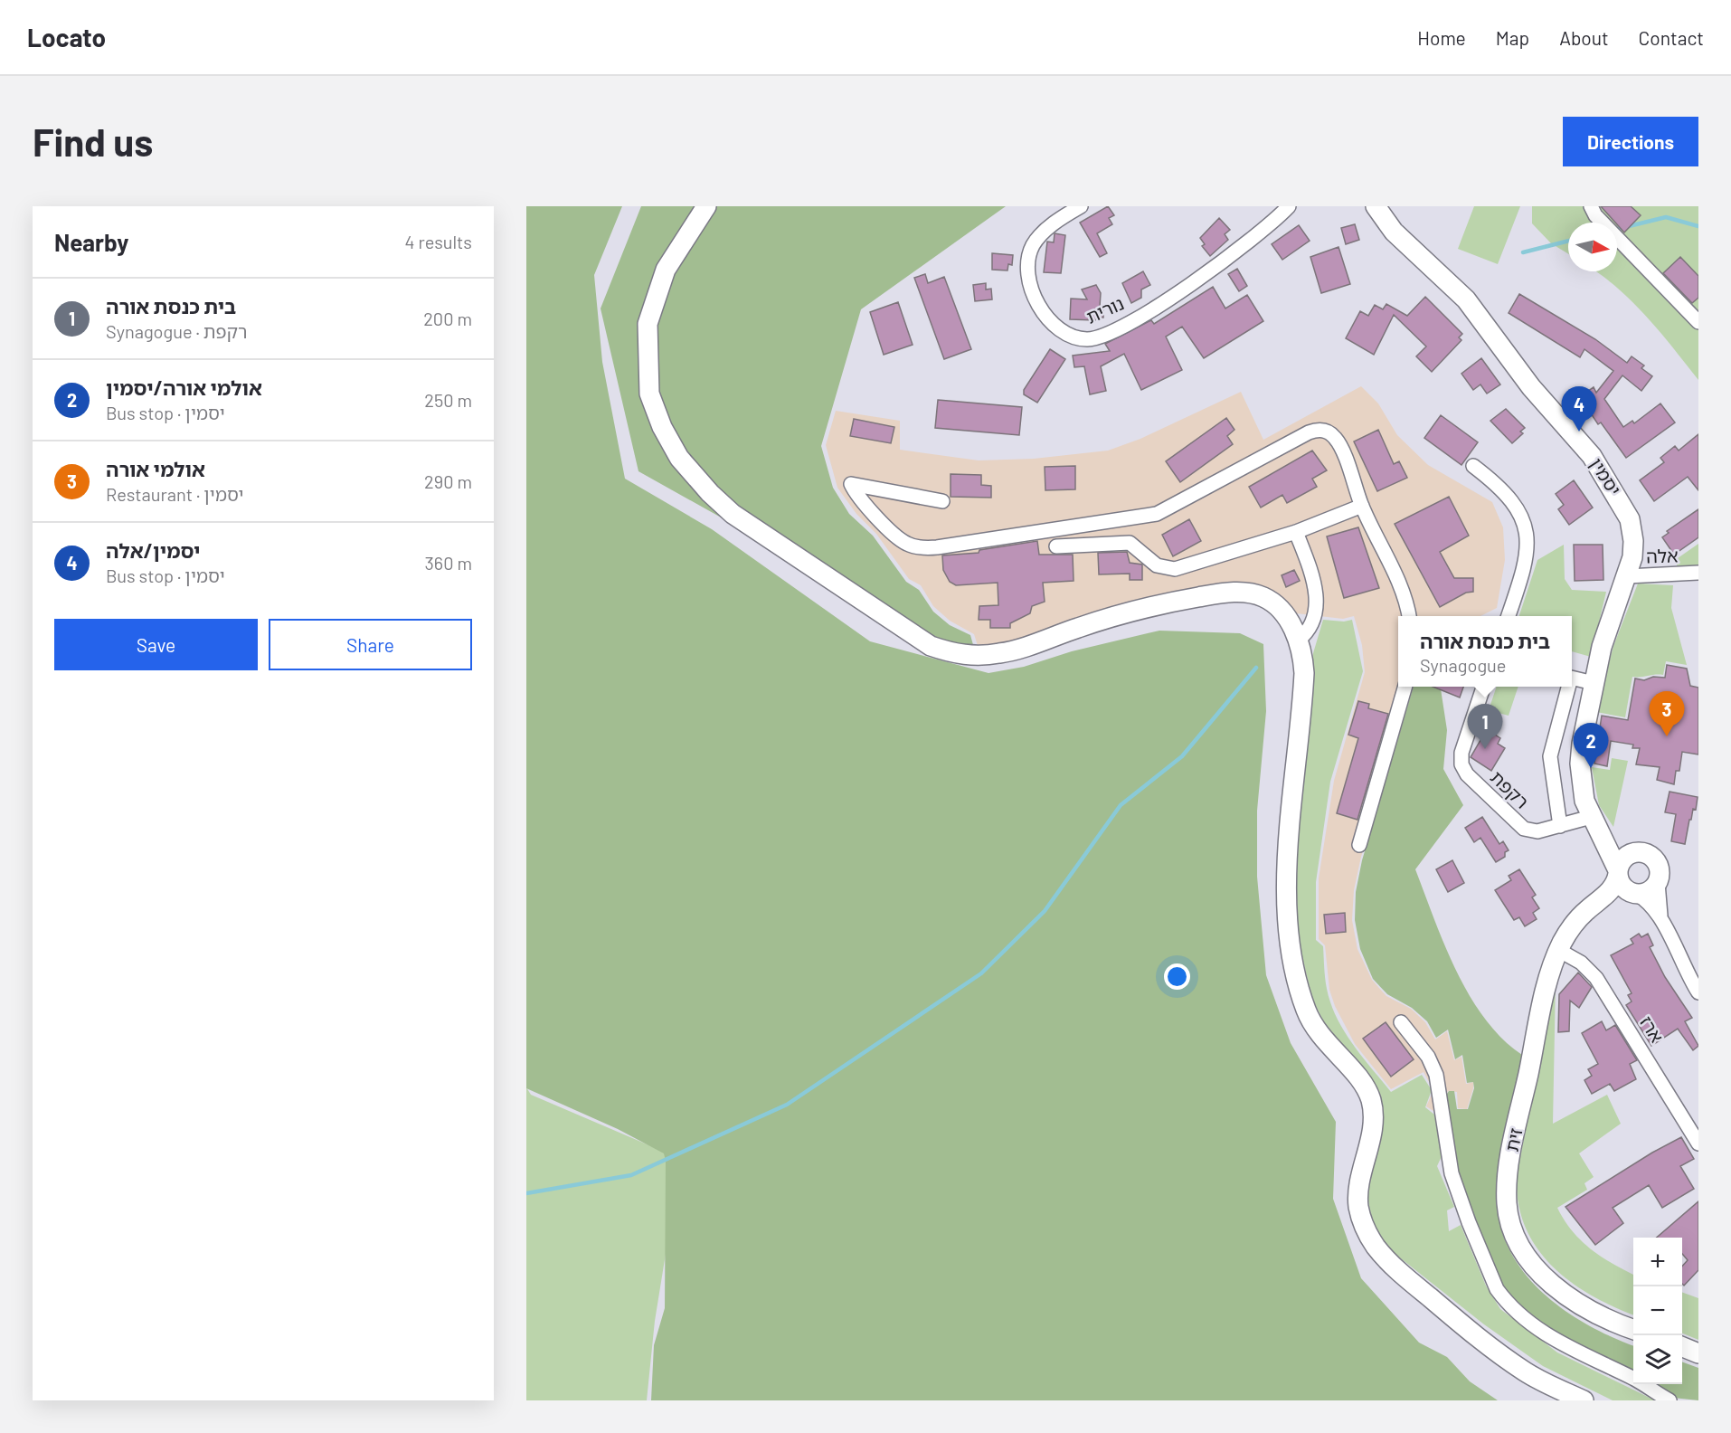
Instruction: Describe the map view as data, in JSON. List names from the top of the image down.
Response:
{
  "streets": {
    "main road": ["יסמין", "זית"],
    "street": [
      "נורית",
      "אלה",
      "רקפת",
      "ארז"
    ]
  },
  "crossings": [
    ["יסמין", "אלה"],
    ["יסמין", "רקפת"],
    ["יסמין", "זית"],
    ["ארז", "זית"]
  ],
  "north": "right",
  "page": {
    "header": "Locato",
    "nav": [
      "Home",
      "Map",
      "About",
      "Contact"
    ],
    "buttons": [
      "Directions",
      ["Save", "Share"]
    ],
    "title": "Find us",
    "heading": ["Nearby", "4 results"],
    "list": [
      {
        "mark": "1",
        "name": "בית כנסת אורה",
        "note": "Synagogue · רקפת",
        "value": "200 m"
      },
      {
        "mark": "2",
        "name": "אולמי אורה/יסמין",
        "note": "Bus stop · יסמין",
        "value": "250 m"
      },
      {
        "mark": "3",
        "name": "אולמי אורה",
        "note": "Restaurant · יסמין",
        "value": "290 m"
      },
      {
        "mark": "4",
        "name": "יסמין/אלה",
        "note": "Bus stop · יסמין",
        "value": "360 m"
      }
    ],
    "pins": [
      "4",
      "3",
      "1",
      "2"
    ],
    "popup": ["בית כנסת אורה", "Synagogue"],
    "map_buttons": ["+", "−"]
  }
}
